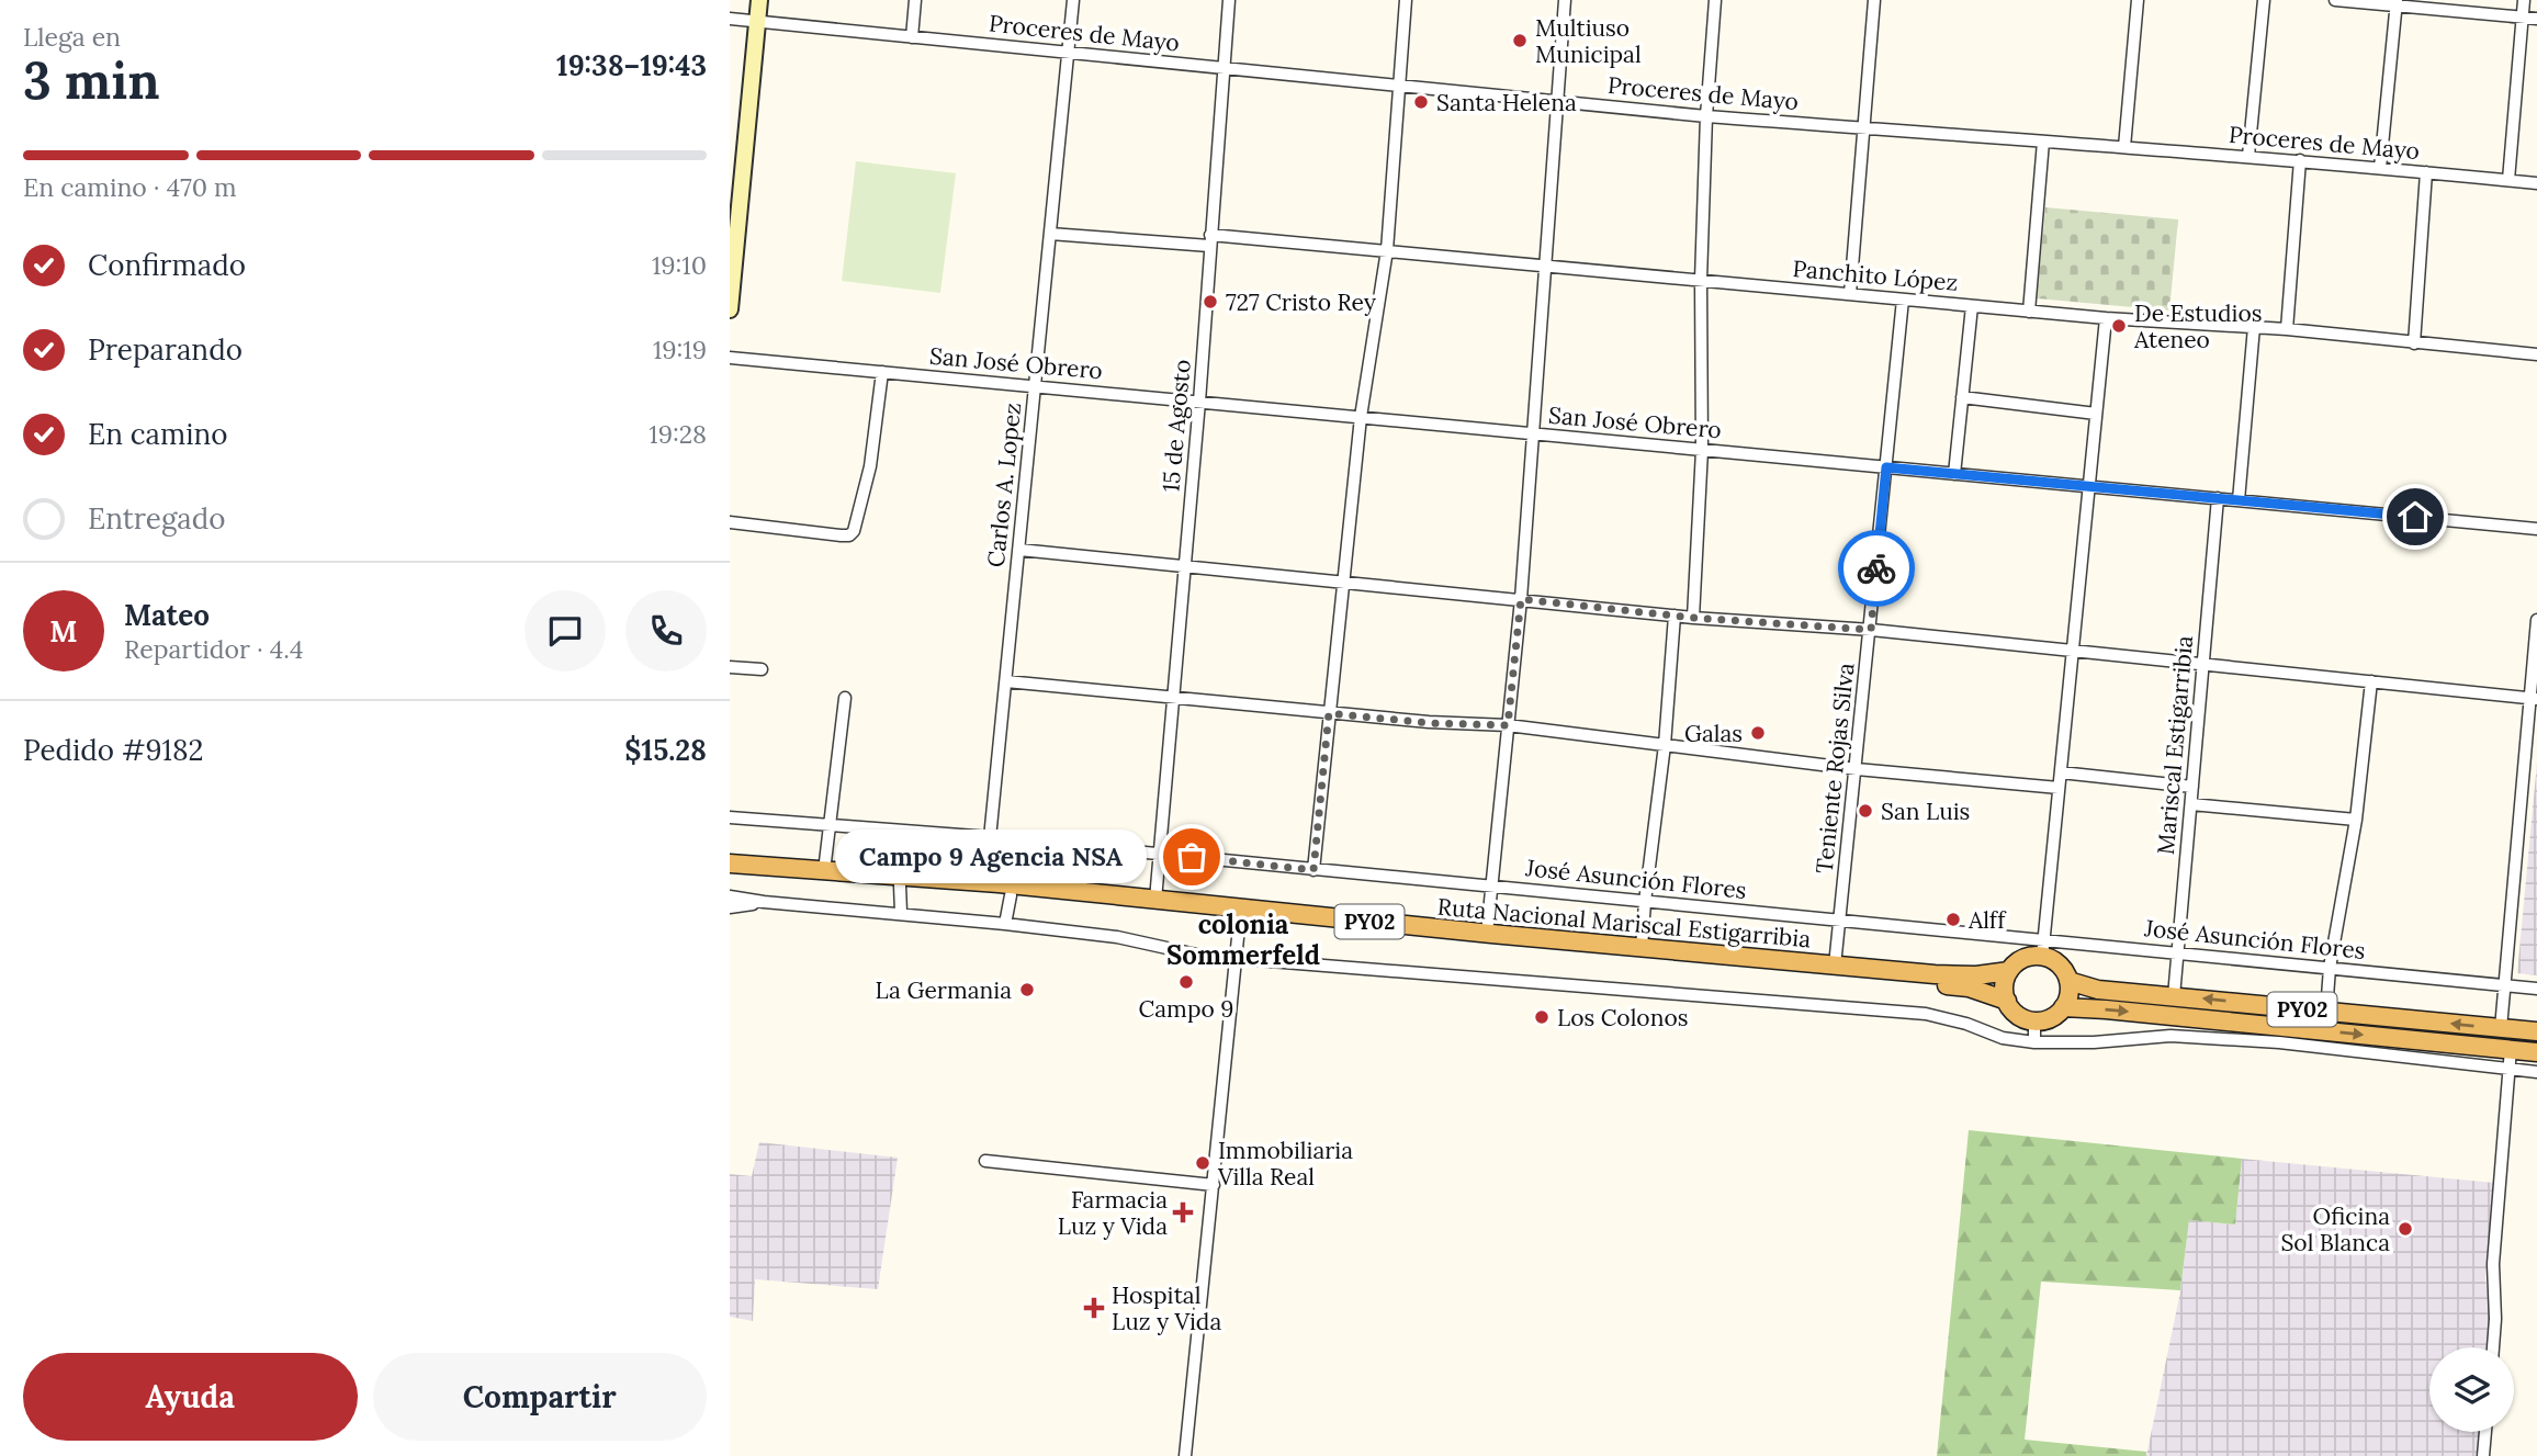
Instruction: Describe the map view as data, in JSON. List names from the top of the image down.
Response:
{
  "streets": {
    "highway": ["PY02", "Ruta Nacional Mariscal Estigarribia"],
    "street": [
      "Proceres de Mayo",
      "Panchito López",
      "San José Obrero",
      "15 de Agosto",
      "Carlos A. Lopez",
      "Mariscal Estigarribia",
      "Teniente Rojas Silva",
      "José Asunción Flores"
    ]
  },
  "crossings": [
    ["Proceres de Mayo", "15 de Agosto"],
    ["Proceres de Mayo", "Carlos A. Lopez"],
    ["Panchito López", "15 de Agosto"],
    ["Panchito López", "Carlos A. Lopez"],
    ["Panchito López", "Teniente Rojas Silva"],
    ["San José Obrero", "15 de Agosto"],
    ["San José Obrero", "Carlos A. Lopez"],
    ["San José Obrero", "Mariscal Estigarribia"],
    ["San José Obrero", "Teniente Rojas Silva"],
    ["15 de Agosto", "José Asunción Flores"],
    ["15 de Agosto", "Ruta Nacional Mariscal Estigarribia"],
    ["Carlos A. Lopez", "José Asunción Flores"],
    ["Carlos A. Lopez", "Ruta Nacional Mariscal Estigarribia"],
    ["Mariscal Estigarribia", "José Asunción Flores"],
    ["Mariscal Estigarribia", "PY02"],
    ["Teniente Rojas Silva", "José Asunción Flores"],
    ["Teniente Rojas Silva", "Ruta Nacional Mariscal Estigarribia"],
    ["José Asunción Flores", "PY02"],
    ["José Asunción Flores", "Ruta Nacional Mariscal Estigarribia"],
    ["PY02", "Ruta Nacional Mariscal Estigarribia"]
  ],
  "districts": ["colonia Sommerfeld"],
  "places": {
    "other": [
      "Multiuso Municipal",
      "Santa Helena",
      "727 Cristo Rey",
      "De Estudios Ateneo",
      "Galas",
      "San Luis",
      "Campo 9 Agencia NSA",
      "Alff",
      "Campo 9",
      "La Germania",
      "Los Colonos",
      "Immobiliaria Villa Real",
      "Oficina Sol Blanca"
    ],
    "health": ["Farmacia Luz y Vida", "Hospital Luz y Vida"]
  },
  "page": {
    "heading": ["3 min", "Llega en", "19:38–19:43"],
    "panel": [
      "Mateo",
      "Repartidor · 4.4",
      "Pedido #9182",
      "$15.28"
    ],
    "bar": "En camino · 470 m",
    "list": [
      ["Confirmado", "19:10"],
      ["Preparando", "19:19"],
      ["En camino", "19:28"],
      "Entregado"
    ],
    "round": "M",
    "bubble": "Campo 9 Agencia NSA",
    "buttons": ["Ayuda", "Compartir"]
  }
}
